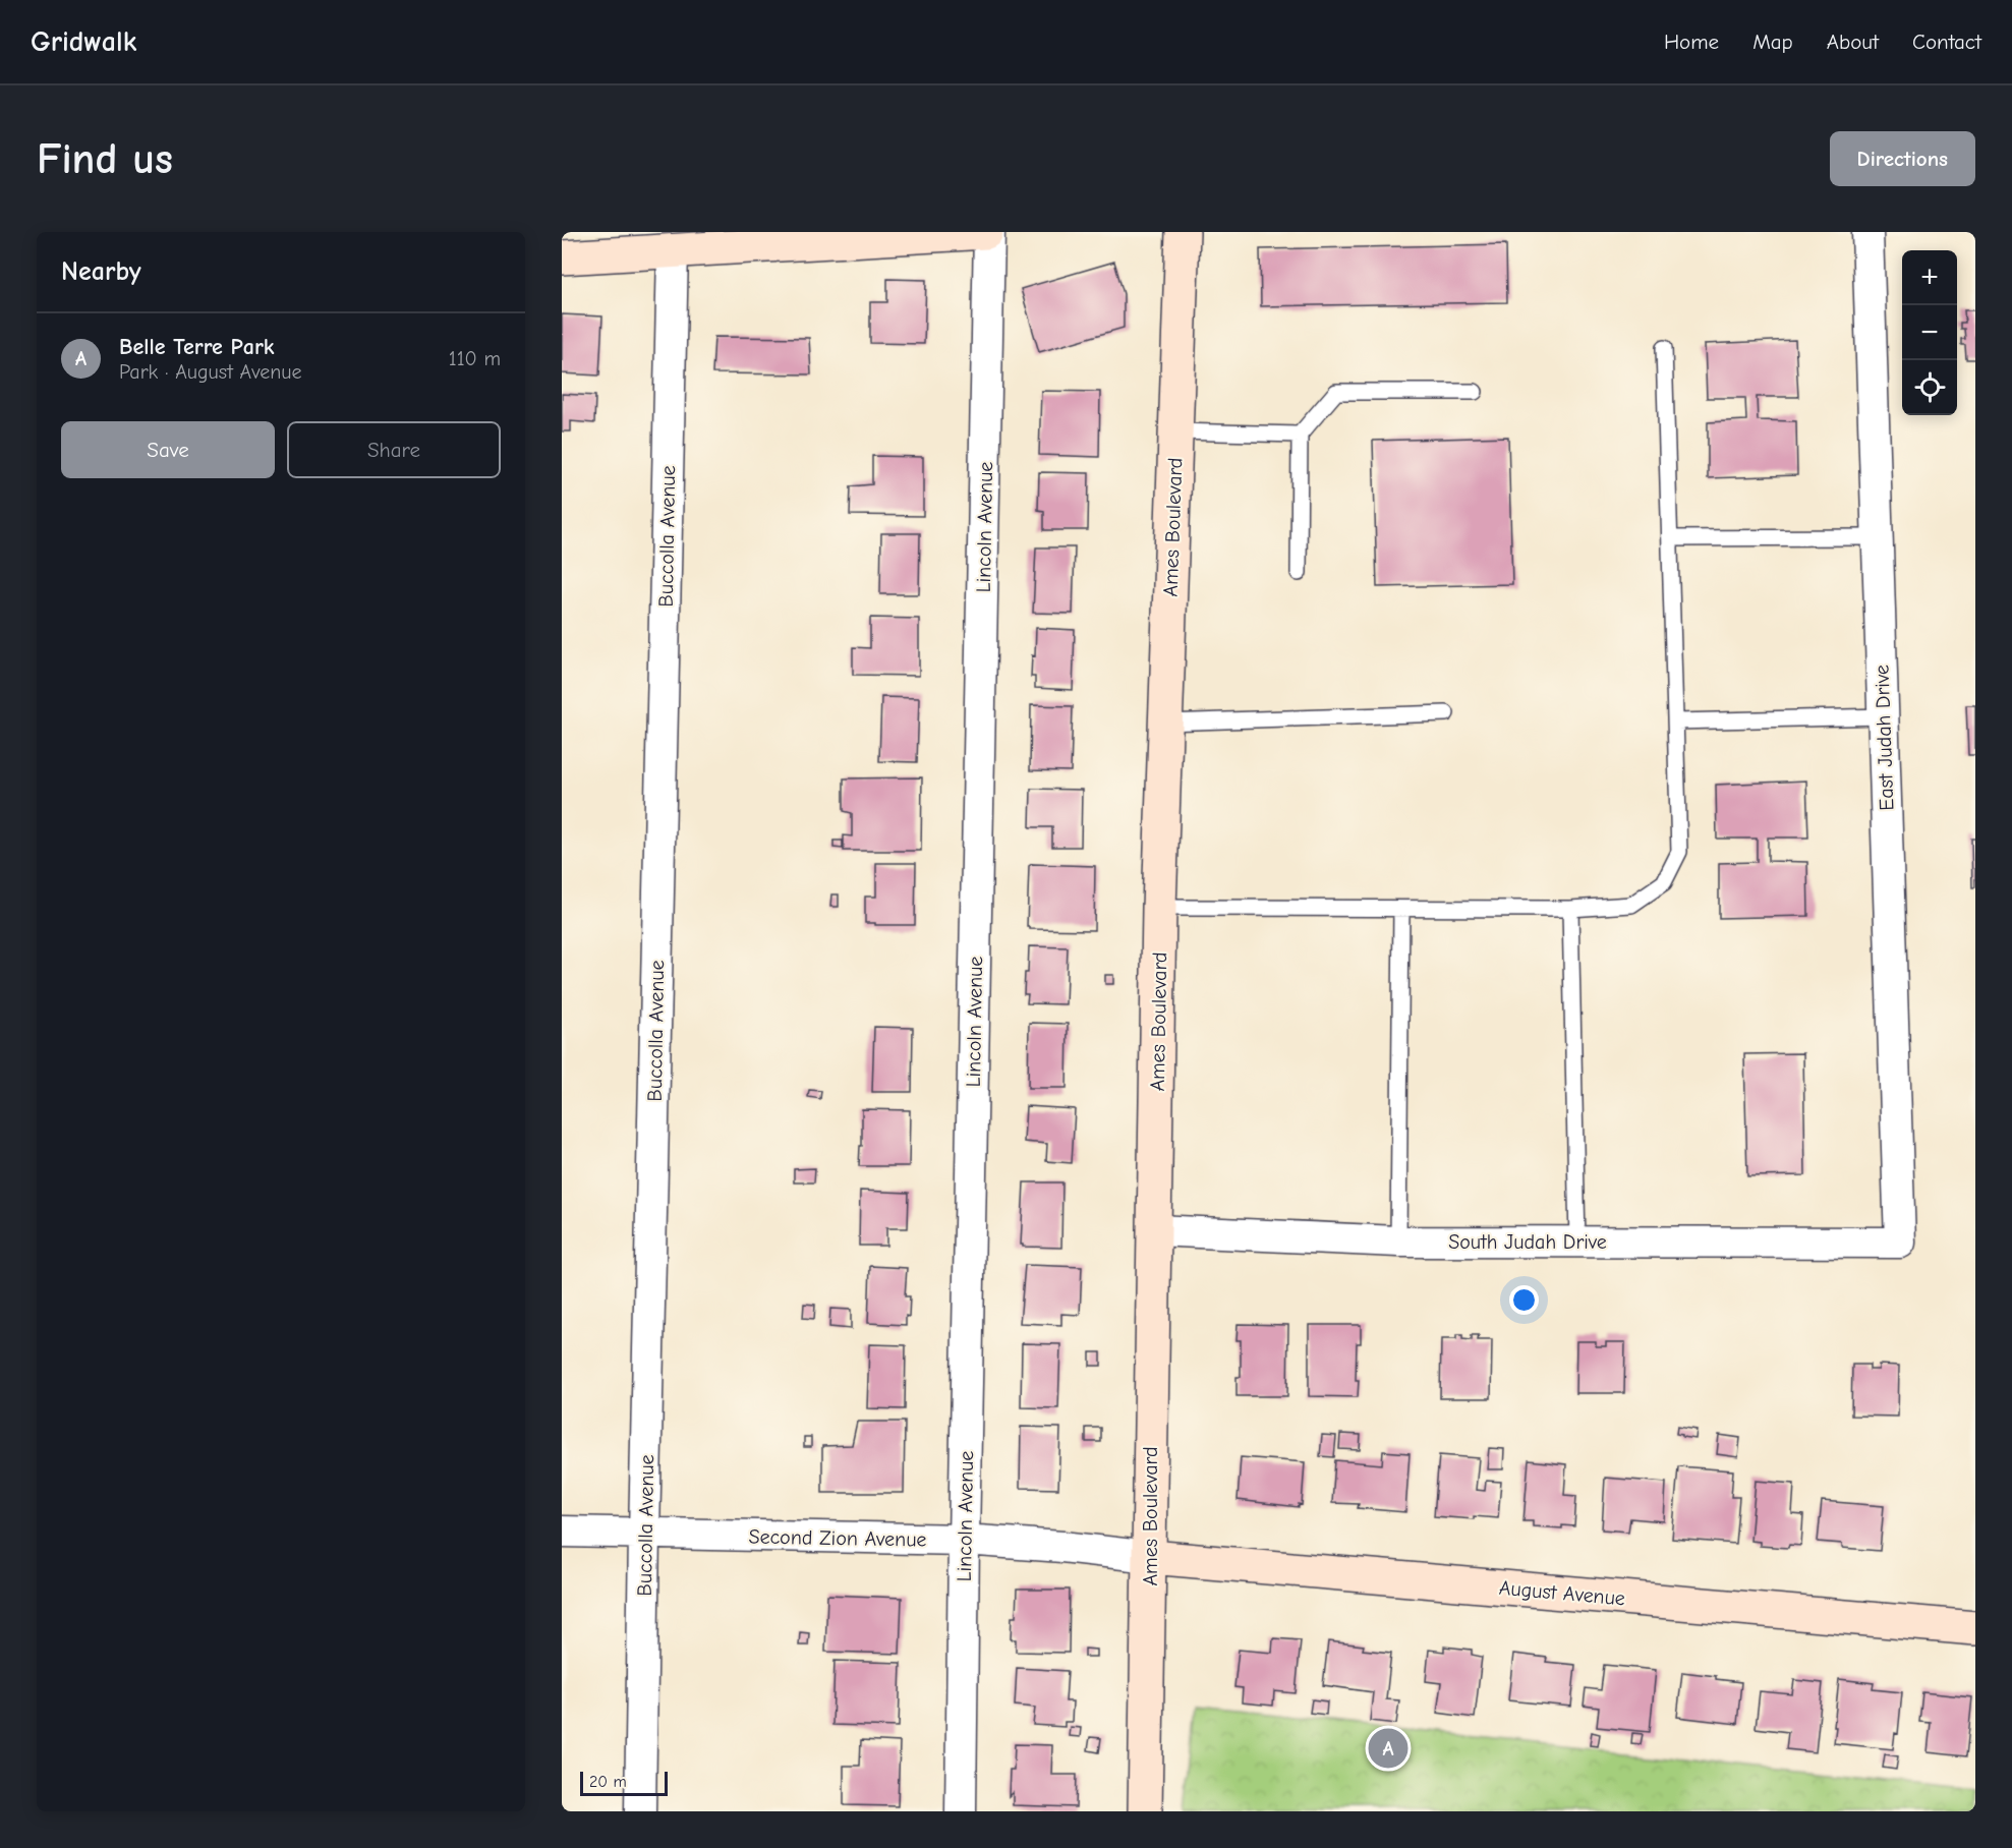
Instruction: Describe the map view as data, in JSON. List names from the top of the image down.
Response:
{
  "streets": {
    "street": [
      "Lincoln Avenue",
      "Ames Boulevard",
      "Buccolla Avenue",
      "East Judah Drive",
      "South Judah Drive",
      "Second Zion Avenue",
      "August Avenue"
    ]
  },
  "crossings": [
    ["Lincoln Avenue", "Second Zion Avenue"],
    ["Ames Boulevard", "South Judah Drive"],
    ["Ames Boulevard", "Second Zion Avenue"],
    ["Ames Boulevard", "August Avenue"],
    ["Buccolla Avenue", "Second Zion Avenue"],
    ["East Judah Drive", "South Judah Drive"],
    ["Second Zion Avenue", "August Avenue"]
  ],
  "scale_bar": "20 m",
  "page": {
    "header": "Gridwalk",
    "nav": [
      "Home",
      "Map",
      "About",
      "Contact"
    ],
    "buttons": [
      "Directions",
      ["Save", "Share"]
    ],
    "title": "Find us",
    "heading": "Nearby",
    "map_buttons": ["+", "−"],
    "list": [
      {
        "mark": "A",
        "name": "Belle Terre Park",
        "note": "Park · August Avenue",
        "value": "110 m"
      }
    ],
    "pins": "A",
    "scale": "20 m"
  }
}
